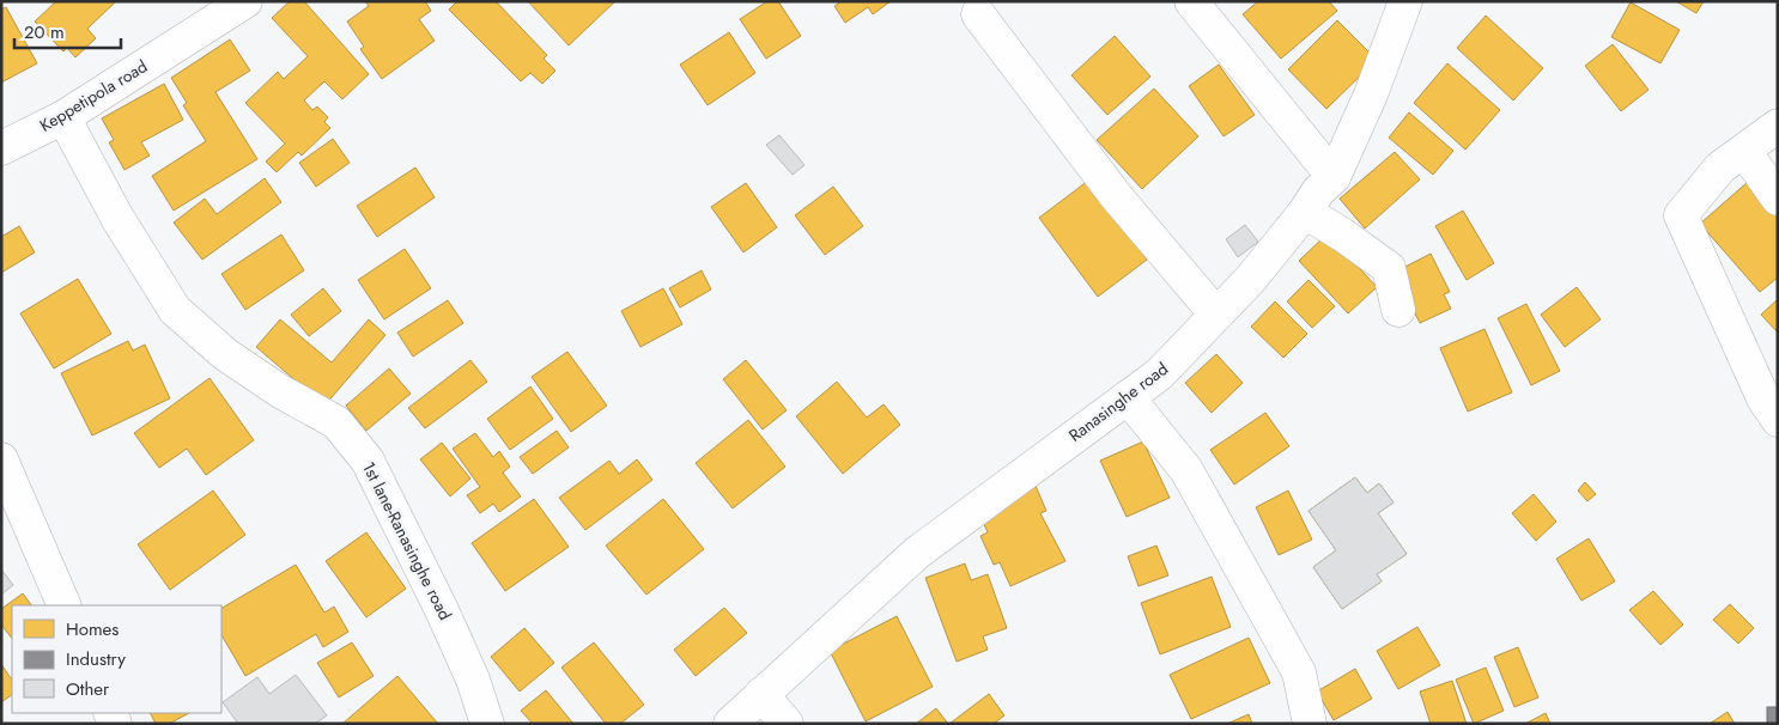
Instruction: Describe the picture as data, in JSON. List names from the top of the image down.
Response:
{
  "streets": {
    "street": ["Keppetipola road", "Ranasinghe road", "1st lane-Ranasinghe road"]
  },
  "crossings": [
    ["Keppetipola road", "1st lane-Ranasinghe road"]
  ],
  "legend": ["Homes", "Industry", "Other"],
  "scale_bar": "20 m"
}
